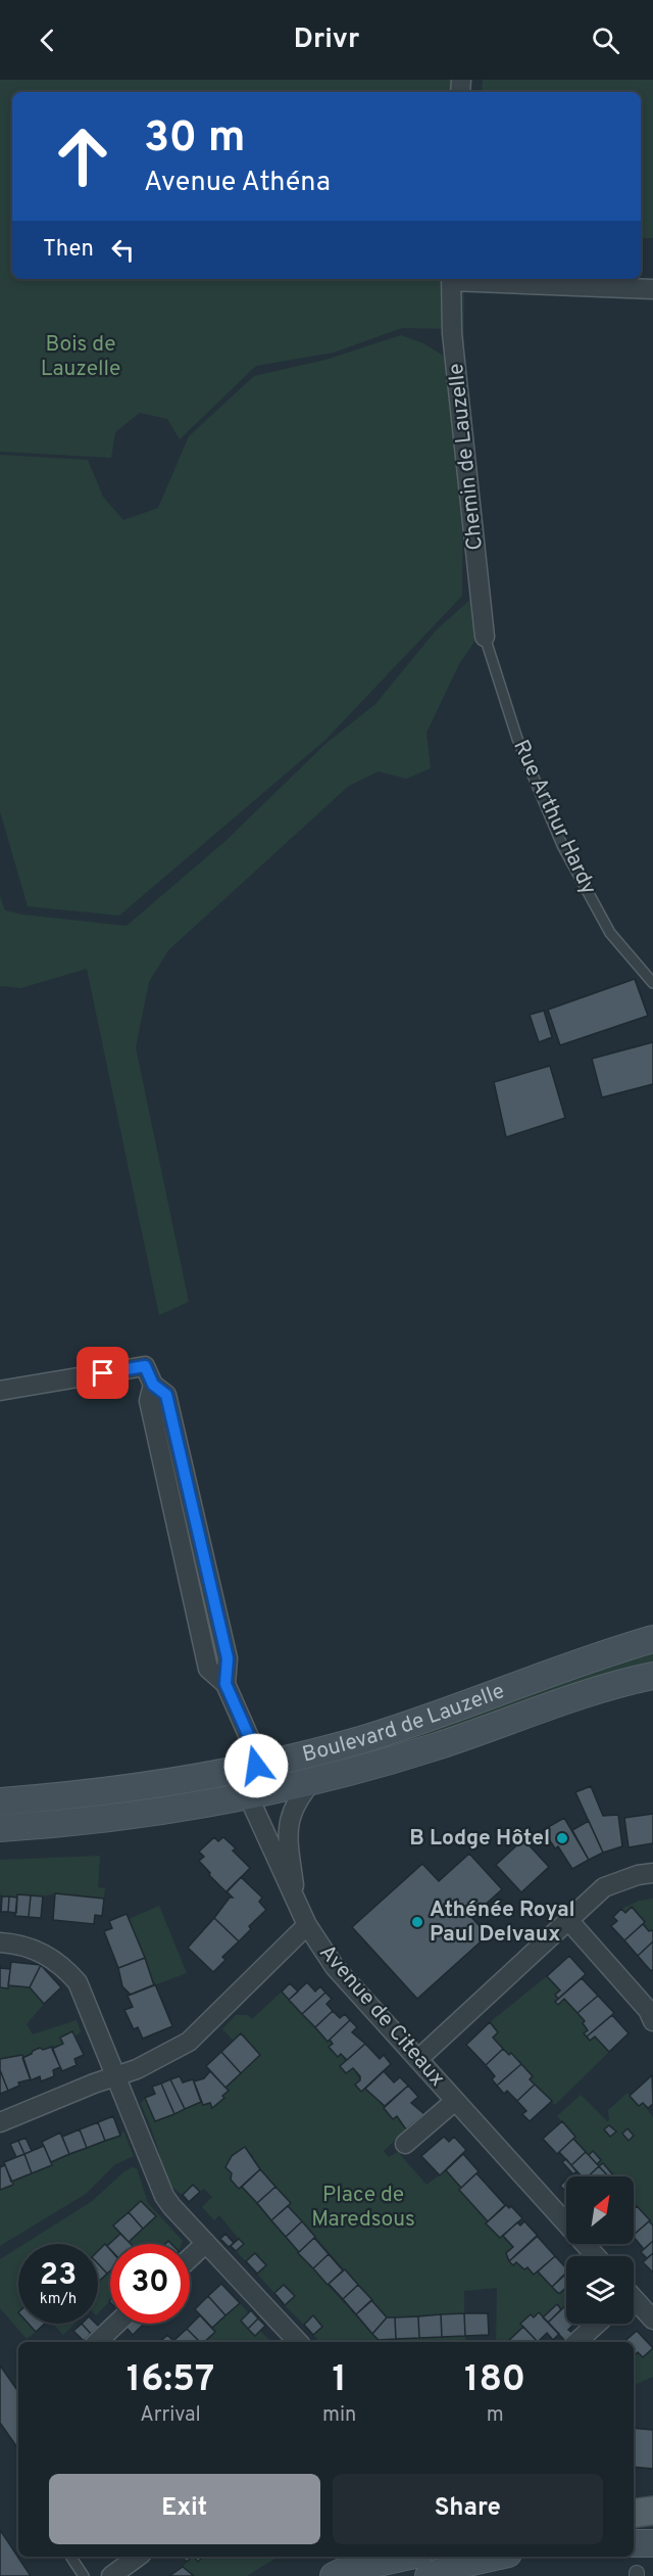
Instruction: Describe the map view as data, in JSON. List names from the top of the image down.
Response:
{
  "streets": {
    "main road": ["Boulevard de Lauzelle"],
    "street": ["Chemin de Lauzelle", "Avenue de Citeaux"],
    "lane": ["Rue Arthur Hardy"]
  },
  "crossings": [
    ["Chemin de Lauzelle", "Rue Arthur Hardy"],
    ["Boulevard de Lauzelle", "Avenue de Citeaux"]
  ],
  "parks": ["Bois de Lauzelle", "Place de Maredsous"],
  "places": ["B Lodge Hôtel", "Athénée Royal Paul Delvaux"],
  "north": "top right",
  "page": {
    "header": "Drivr",
    "turn": ["30 m", "Avenue Athéna"],
    "then": "Then",
    "speed": "23 km/h",
    "limit": "30",
    "eta": [
      "16:57",
      "Arrival",
      "1",
      "min",
      "180",
      "m"
    ],
    "buttons": ["Exit", "Share"]
  }
}
